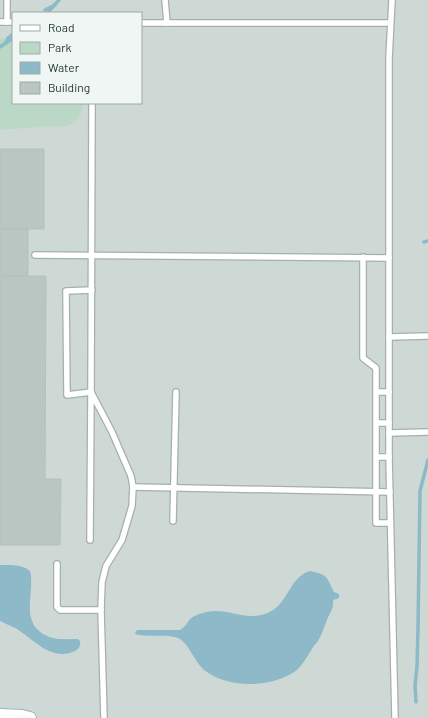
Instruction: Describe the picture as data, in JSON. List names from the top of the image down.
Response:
{
  "legend": [
    "Road",
    "Park",
    "Water",
    "Building"
  ]
}
